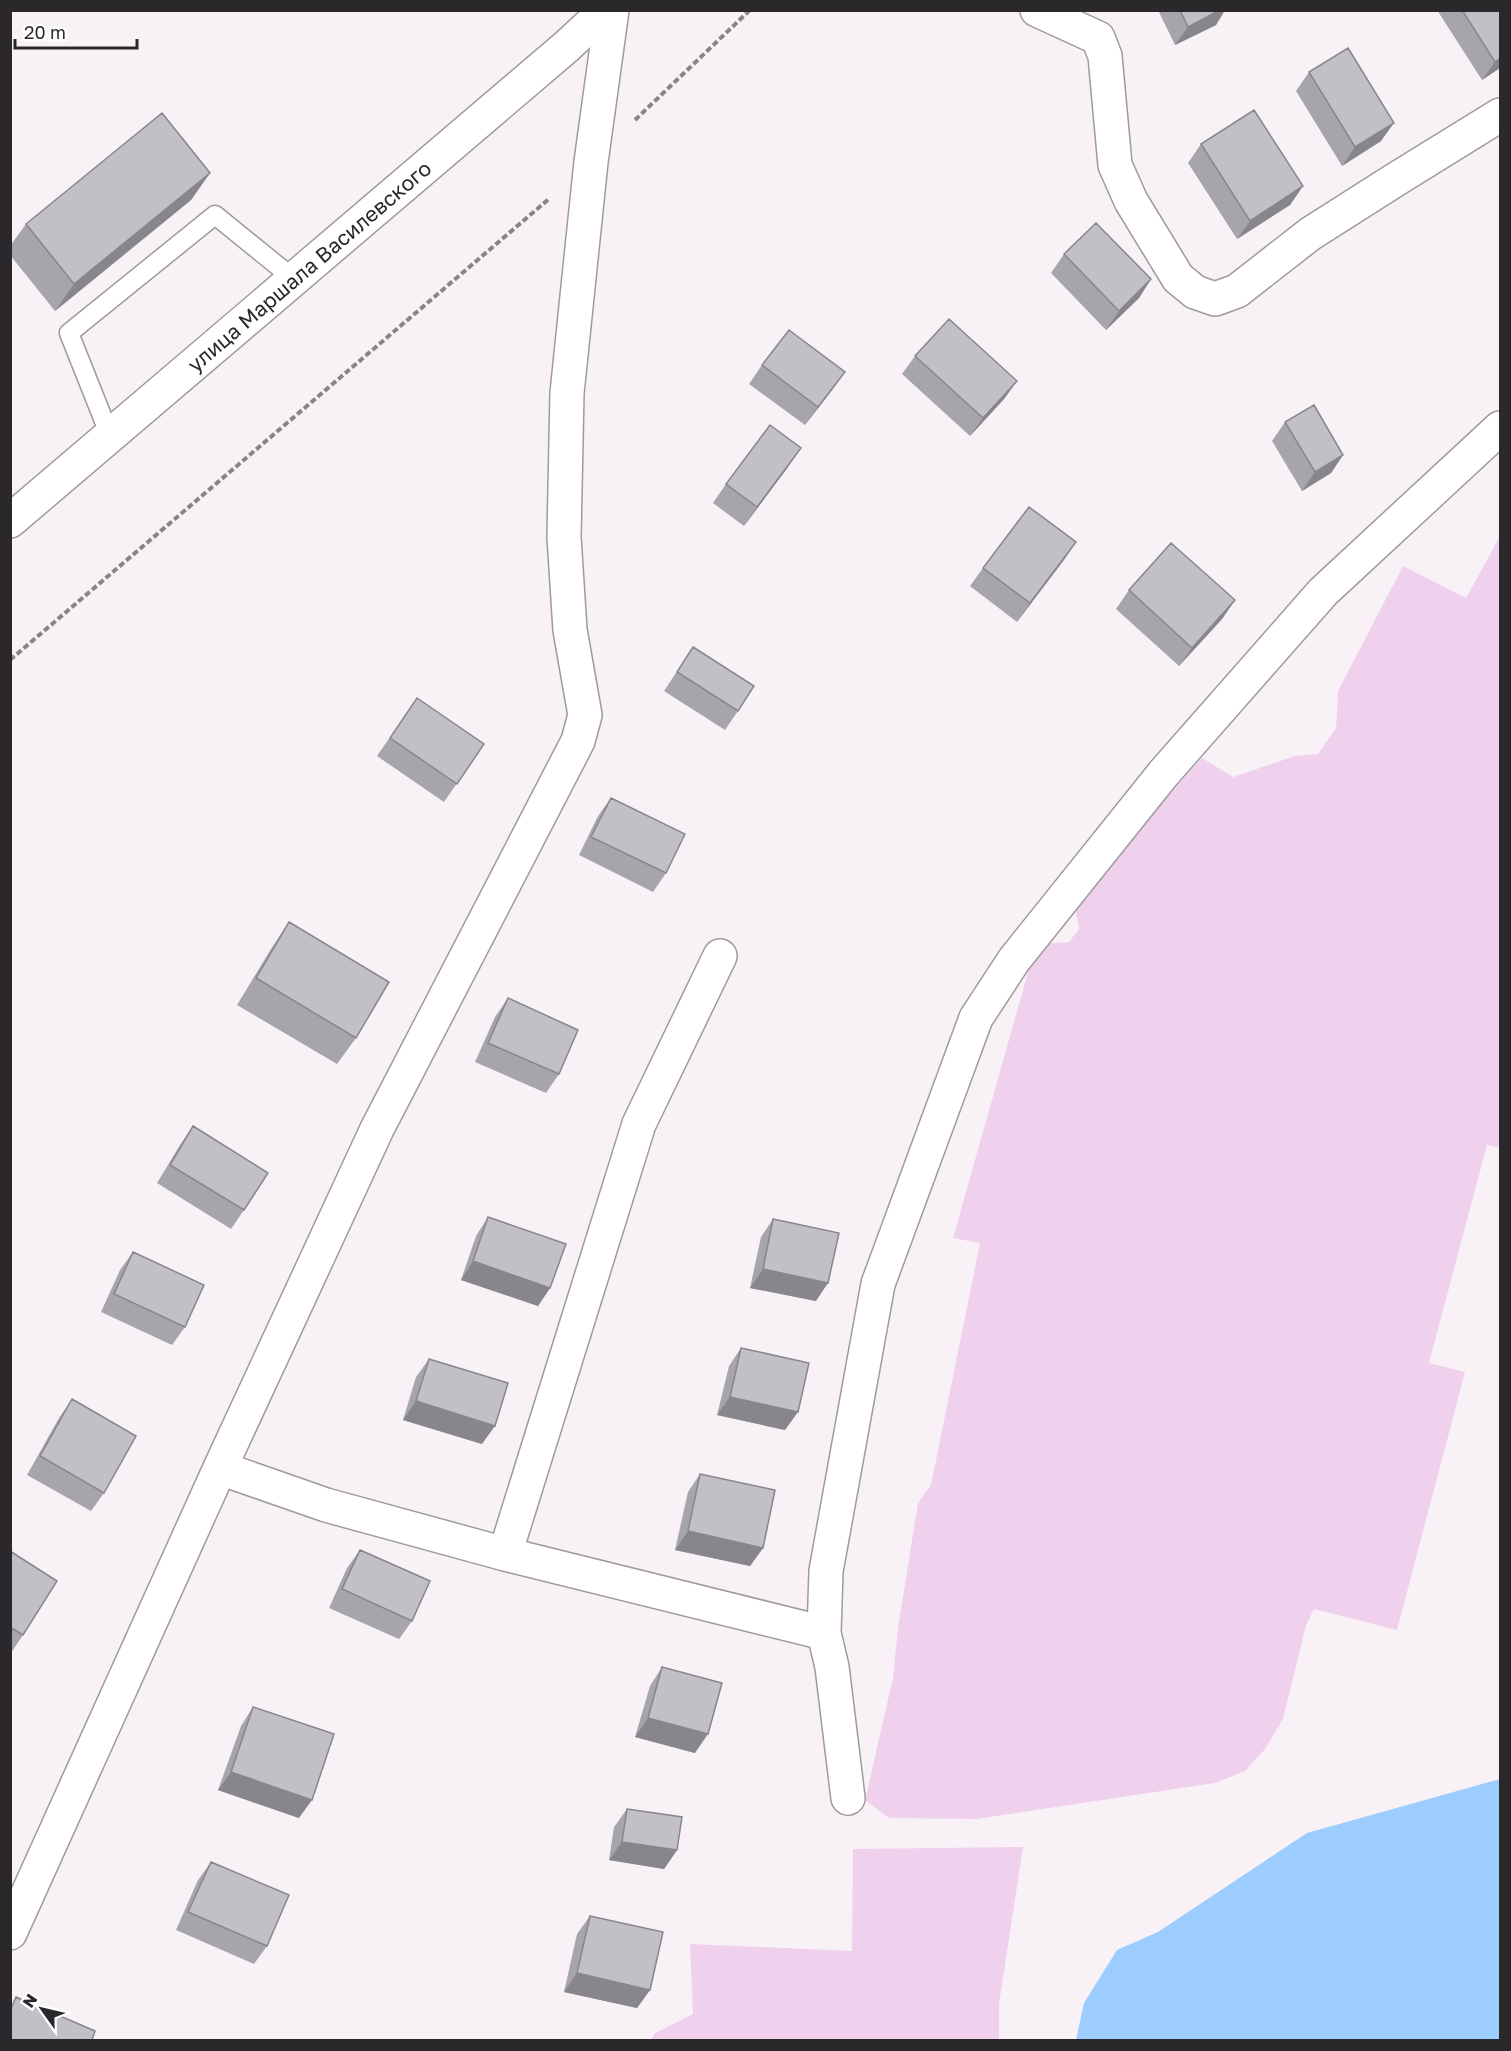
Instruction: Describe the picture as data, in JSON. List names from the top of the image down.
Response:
{
  "streets": {
    "street": ["улица Маршала Василевского"]
  },
  "scale_bar": "20 m",
  "north": "top left"
}
